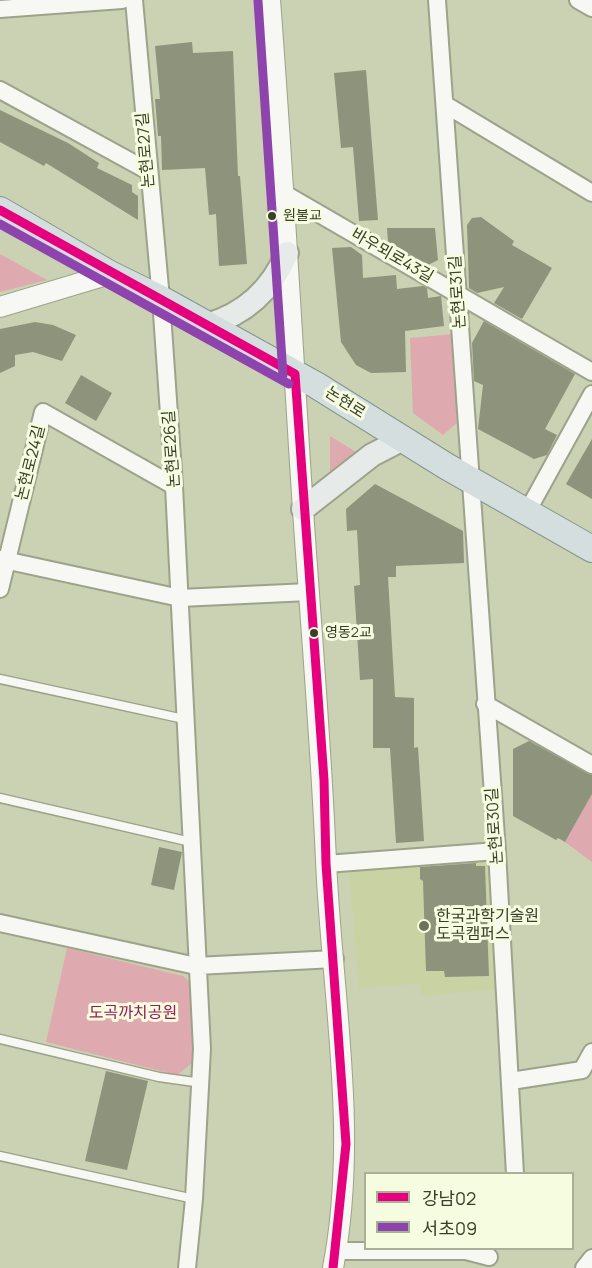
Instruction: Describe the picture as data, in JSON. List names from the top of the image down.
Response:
{
  "streets": {
    "main road": ["논현로"],
    "street": [
      "논현로27길",
      "바우뫼로43길",
      "논현로31길",
      "논현로26길",
      "논현로24길",
      "논현로30길"
    ]
  },
  "crossings": [
    ["논현로27길", "논현로"],
    ["논현로27길", "논현로26길"],
    ["바우뫼로43길", "논현로31길"],
    ["논현로31길", "논현로"],
    ["논현로31길", "논현로30길"],
    ["논현로", "논현로26길"],
    ["논현로", "논현로30길"],
    ["논현로26길", "논현로24길"]
  ],
  "parks": ["도곡까치공원"],
  "places": ["원불교", "영동2교", "한국과학기술원 도곡캠퍼스"],
  "lines": ["transit line 서초09", "transit line 강남02"],
  "legend": ["강남02", "서초09"]
}
